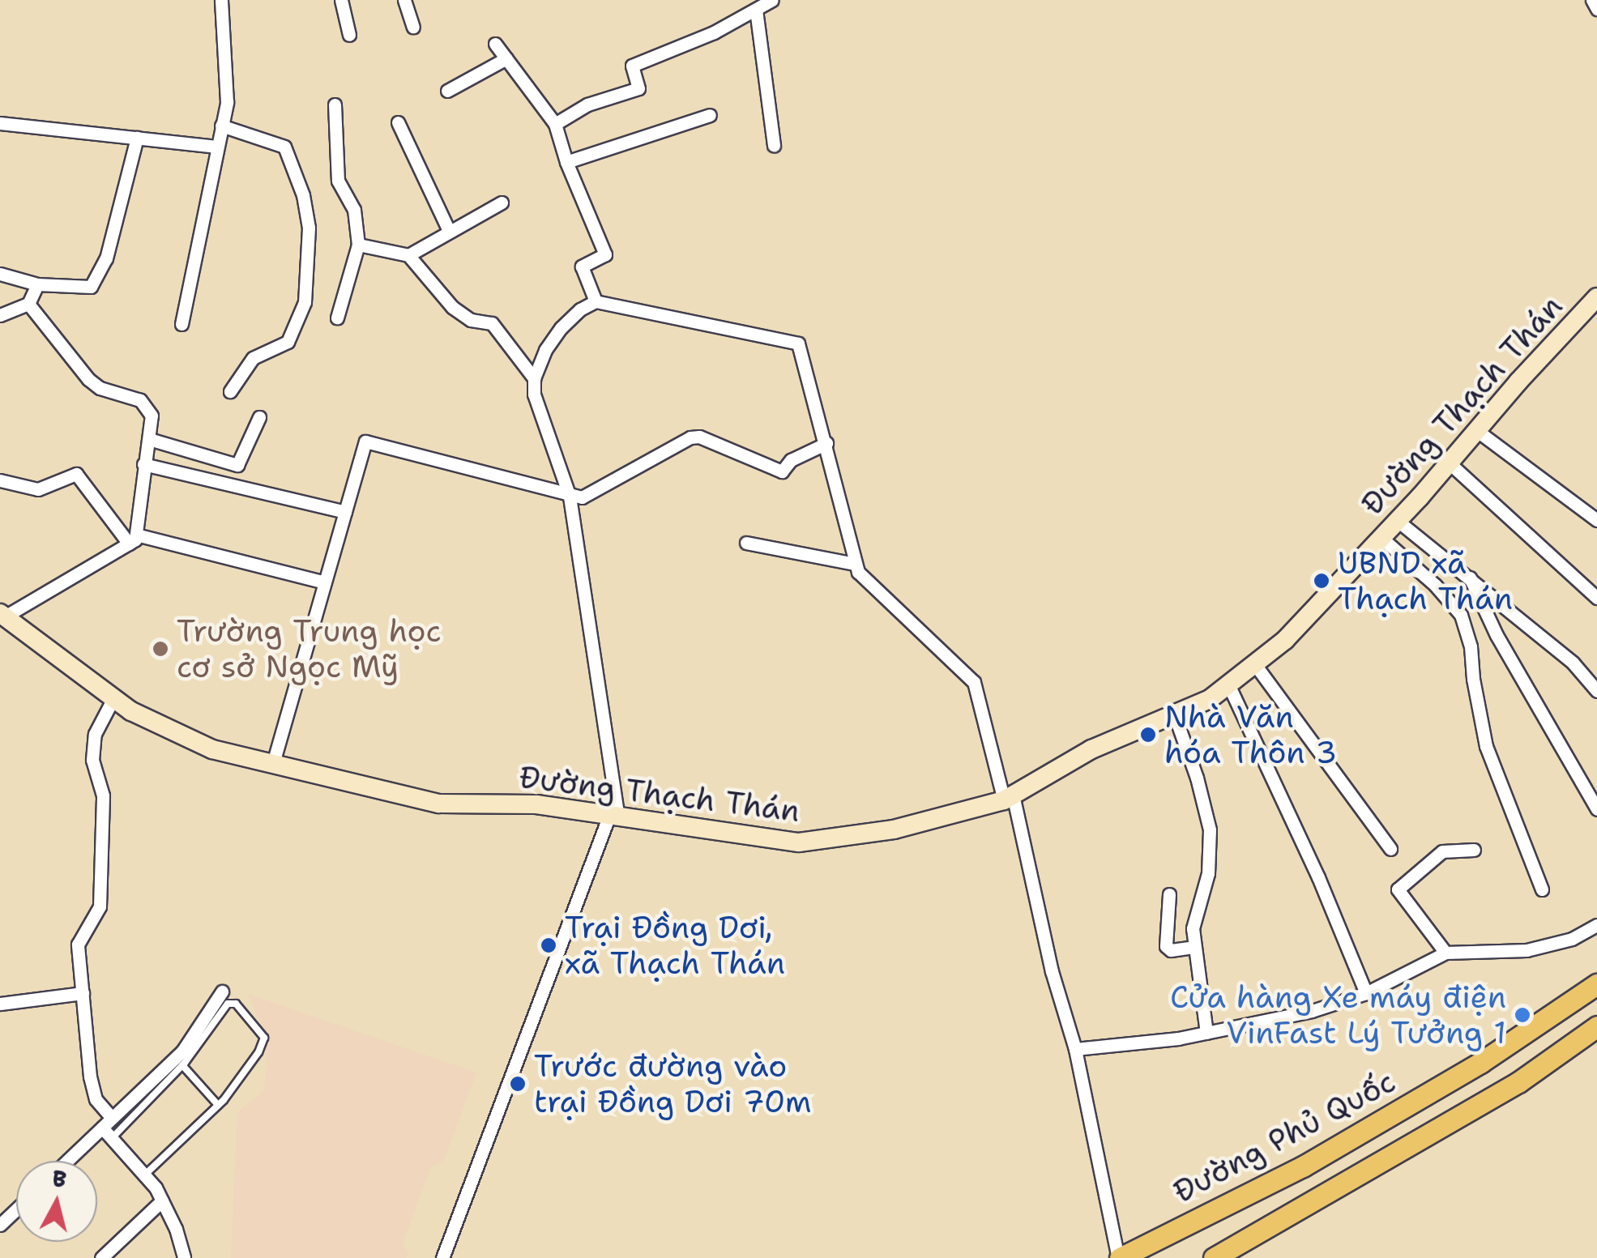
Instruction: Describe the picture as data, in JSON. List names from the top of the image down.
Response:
{
  "streets": {
    "main road": ["Đường Phủ Quốc"],
    "street": ["Đường Thạch Thán"]
  },
  "places": [
    "UBND xã Thạch Thán",
    "Trường Trung học cơ sở Ngọc Mỹ",
    "Nhà Văn hóa Thôn 3",
    "Trại Đồng Dơi, xã Thạch Thán",
    "Cửa hàng Xe máy điện VinFast Lý Tưởng 1",
    "Trước đường vào trại Đồng Dơi 70m"
  ],
  "north": "top"
}
